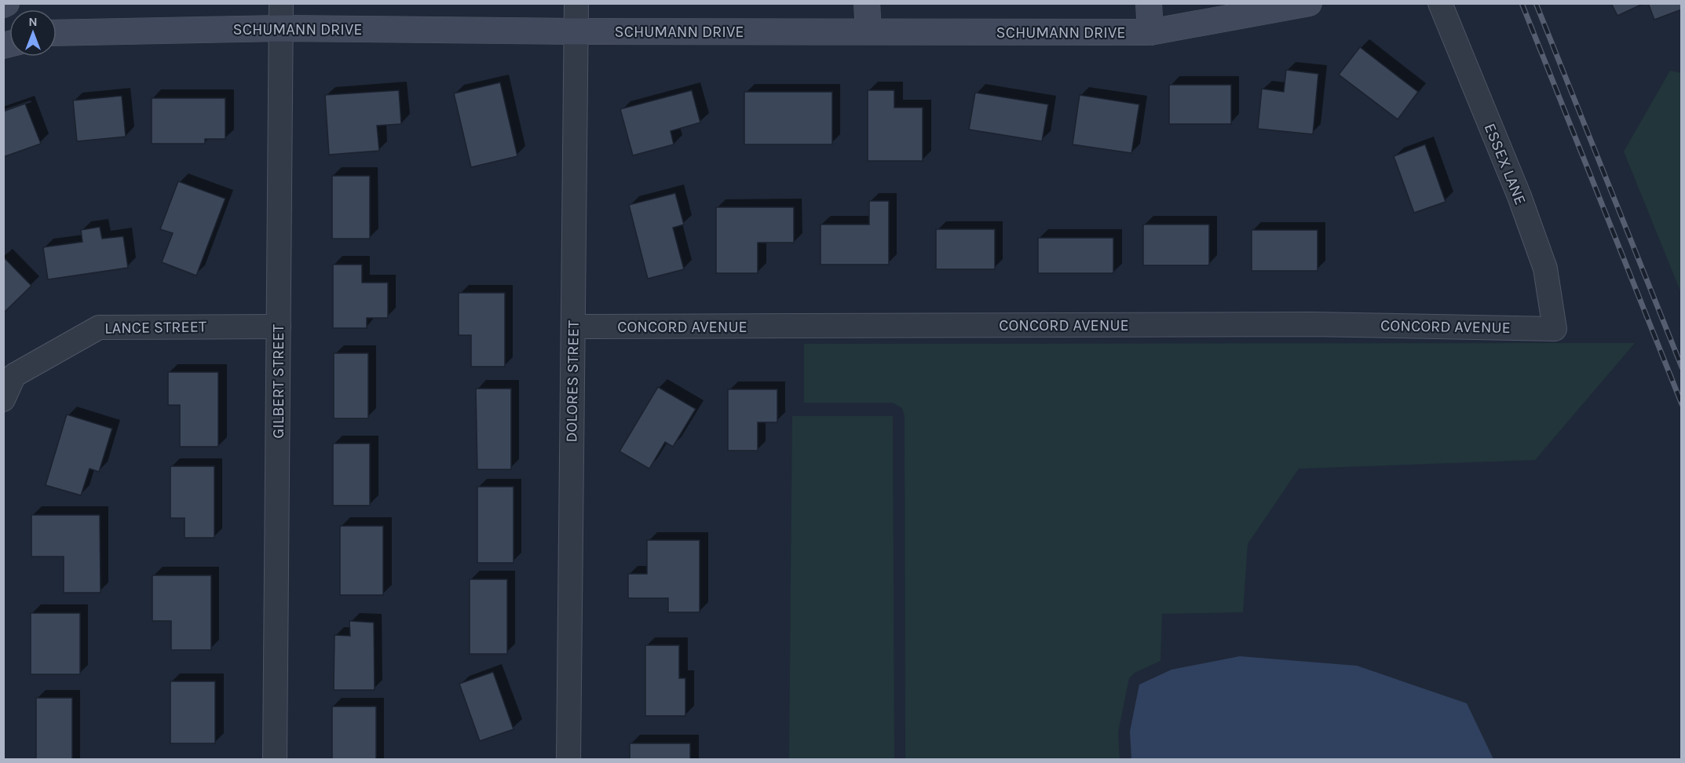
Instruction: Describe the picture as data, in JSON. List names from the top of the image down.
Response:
{
  "streets": {
    "street": [
      "SCHUMANN DRIVE",
      "ESSEX LANE",
      "CONCORD AVENUE",
      "LANCE STREET",
      "GILBERT STREET",
      "DOLORES STREET"
    ]
  },
  "crossings": [
    ["SCHUMANN DRIVE", "GILBERT STREET"],
    ["SCHUMANN DRIVE", "DOLORES STREET"],
    ["ESSEX LANE", "CONCORD AVENUE"],
    ["CONCORD AVENUE", "DOLORES STREET"],
    ["LANCE STREET", "GILBERT STREET"]
  ],
  "north": "top"
}
